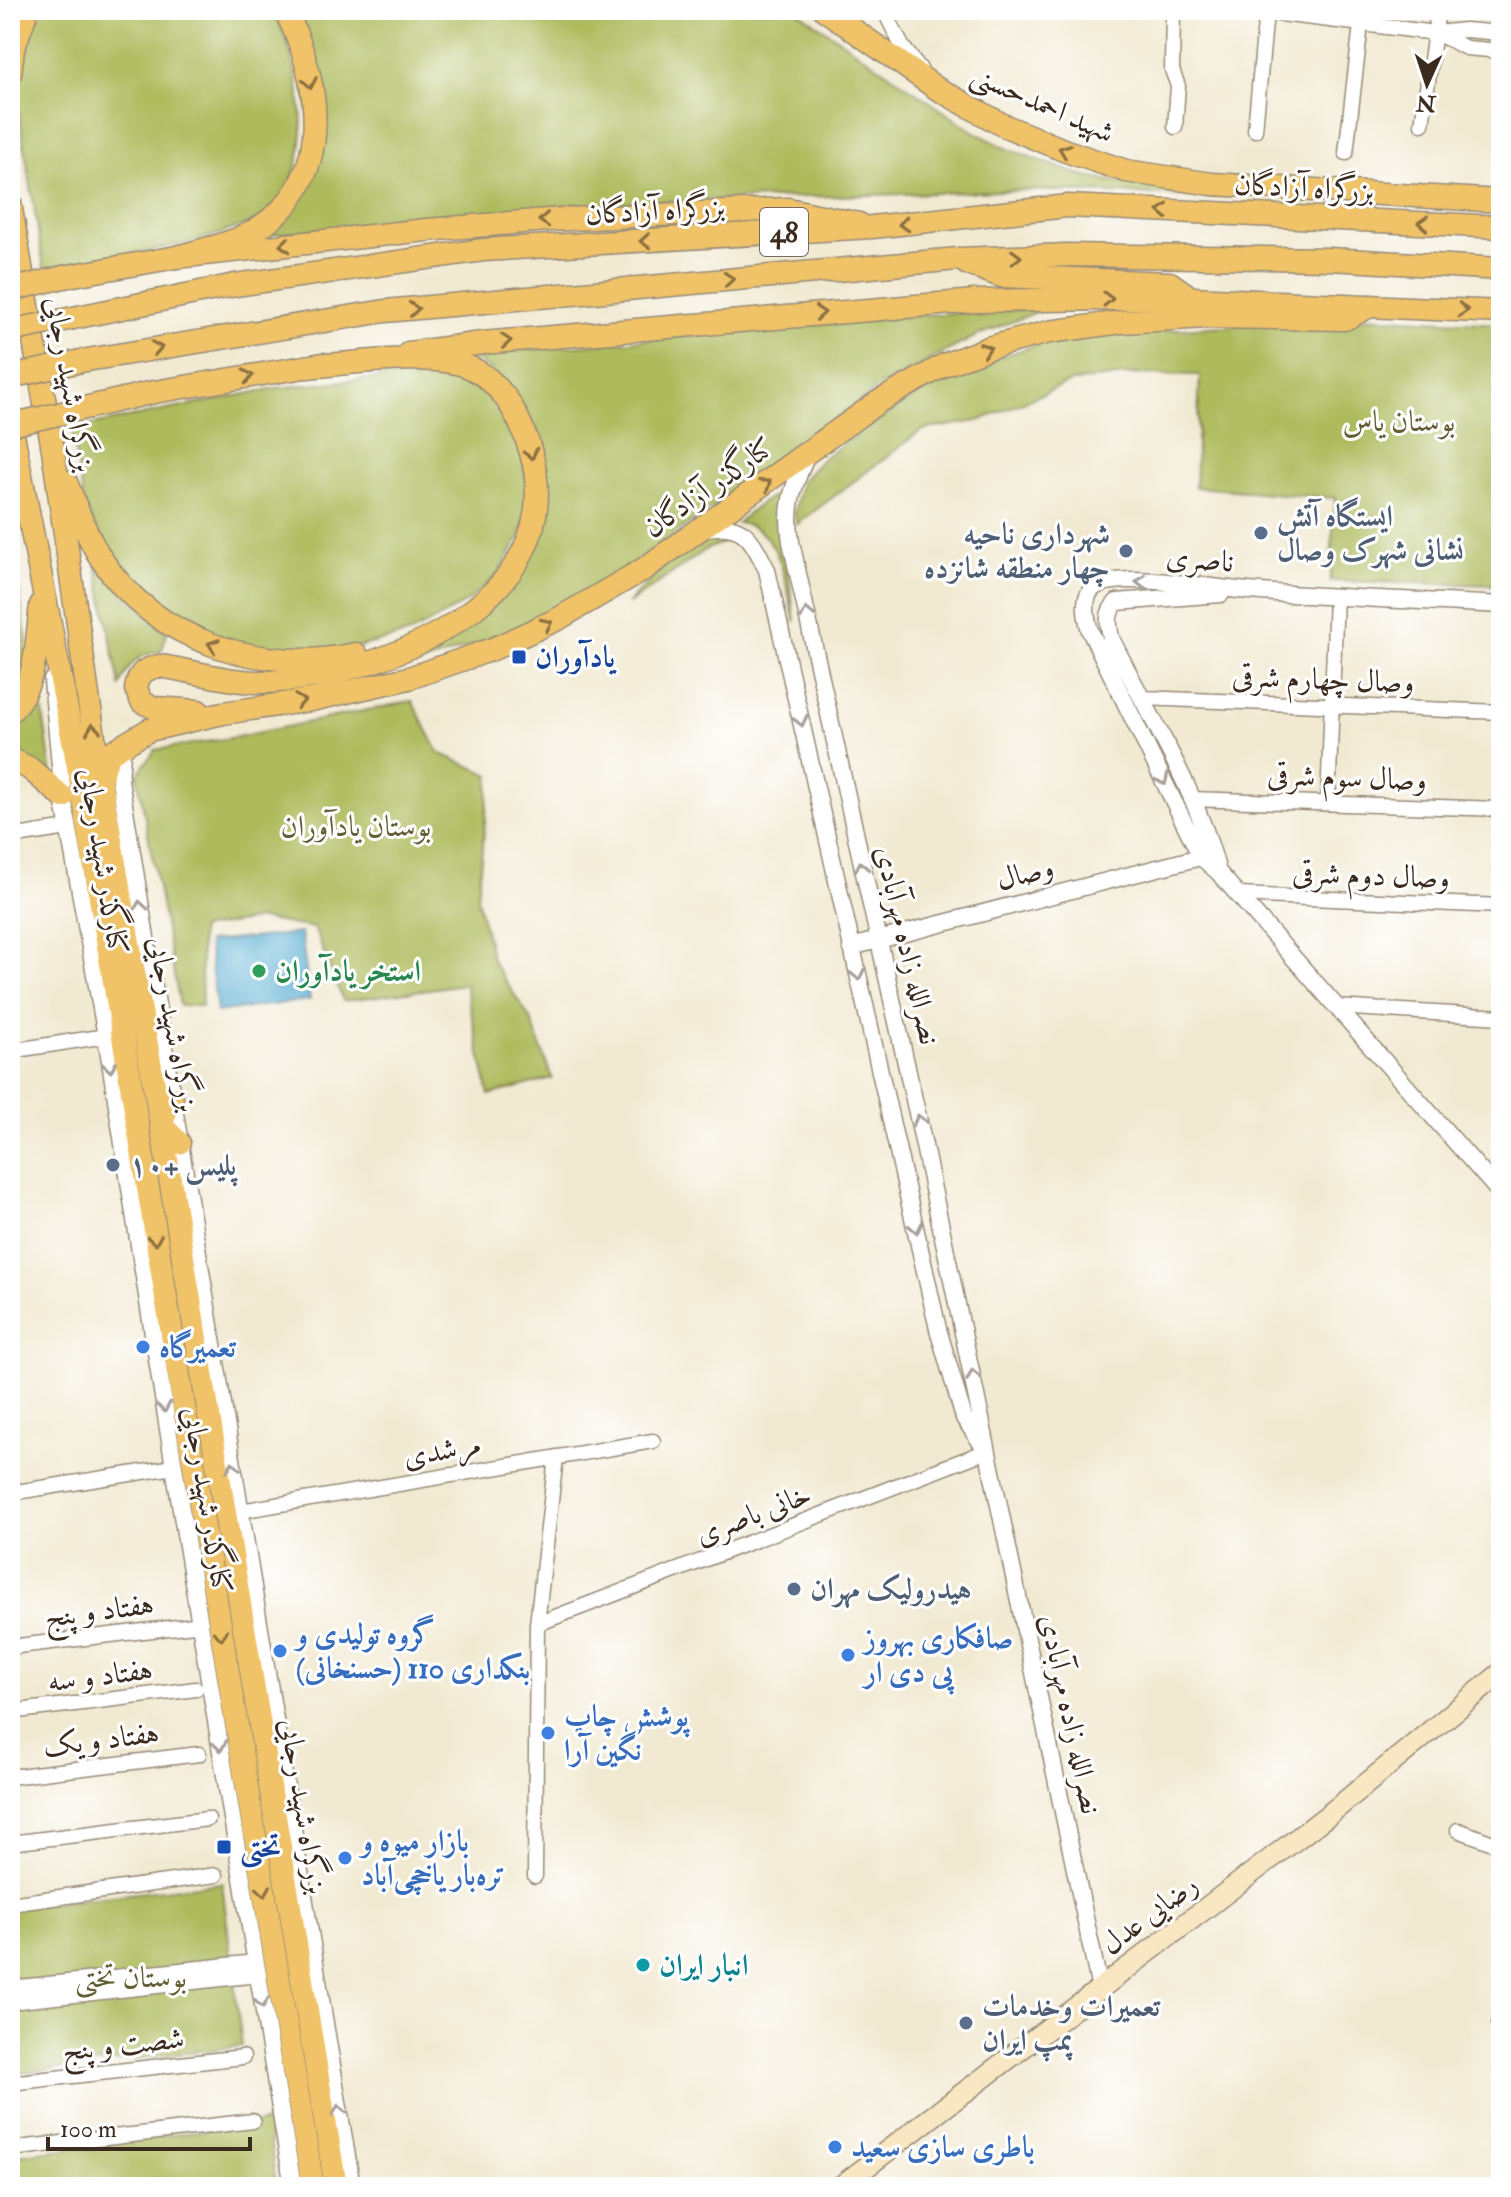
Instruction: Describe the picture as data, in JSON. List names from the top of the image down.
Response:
{
  "streets": {
    "main road": [
      "شهید احمدحسنی",
      "بزرگراه آزادگان",
      "48",
      "بزرگراه شهید رجایی",
      "کنارگذر آزادگان",
      "رضایی عدل"
    ],
    "street": [
      "ناصری",
      "وصال چهارم شرقی",
      "وصال سوم شرقی",
      "کنارگذر شهید رجایی",
      "وصال",
      "وصال دوم شرقی",
      "نصرالله زاده مهرآبادی",
      "مرشدی",
      "خانی باصری",
      "هفتاد و پنج",
      "هفتاد و سه",
      "هفتاد و یک",
      "شصت و پنج"
    ]
  },
  "crossings": [
    ["بزرگراه شهید رجایی", "کنارگذر آزادگان"],
    ["بزرگراه شهید رجایی", "کنارگذر شهید رجایی"],
    ["کنارگذر آزادگان", "کنارگذر شهید رجایی"],
    ["کنارگذر آزادگان", "نصرالله زاده مهرآبادی"],
    ["ناصری", "وصال چهارم شرقی"],
    ["ناصری", "وصال سوم شرقی"],
    ["ناصری", "وصال"],
    ["ناصری", "وصال دوم شرقی"],
    ["کنارگذر شهید رجایی", "مرشدی"],
    ["وصال", "نصرالله زاده مهرآبادی"],
    ["نصرالله زاده مهرآبادی", "خانی باصری"],
    ["نصرالله زاده مهرآبادی", "رضایی عدل"]
  ],
  "parks": ["بوستان یاس", "بوستان یادآوران", "بوستان تختی"],
  "places": {
    "other": [
      "ایستگاه آتش نشانی شهرک وصال",
      "شهرداری ناحیه چهار منطقه شانزده",
      "استخر یادآوران",
      "پلیس +۱۰",
      "تعمیرگاه",
      "هیدرولیک مهران",
      "گروه تولیدی و بنکداری 110 (حسنخانی)",
      "صافکاری بهروز پی دی ار",
      "پوشش چاپ نگین آرا",
      "بازار میوه و تره‌بار یاخچی‌آباد",
      "انبار ایران",
      "تعمیرات وخدمات پمپ ایران",
      "باطری سازی سعید"
    ],
    "transit": ["یادآوران", "تختی"]
  },
  "scale_bar": "100 m",
  "north": "bottom"
}
